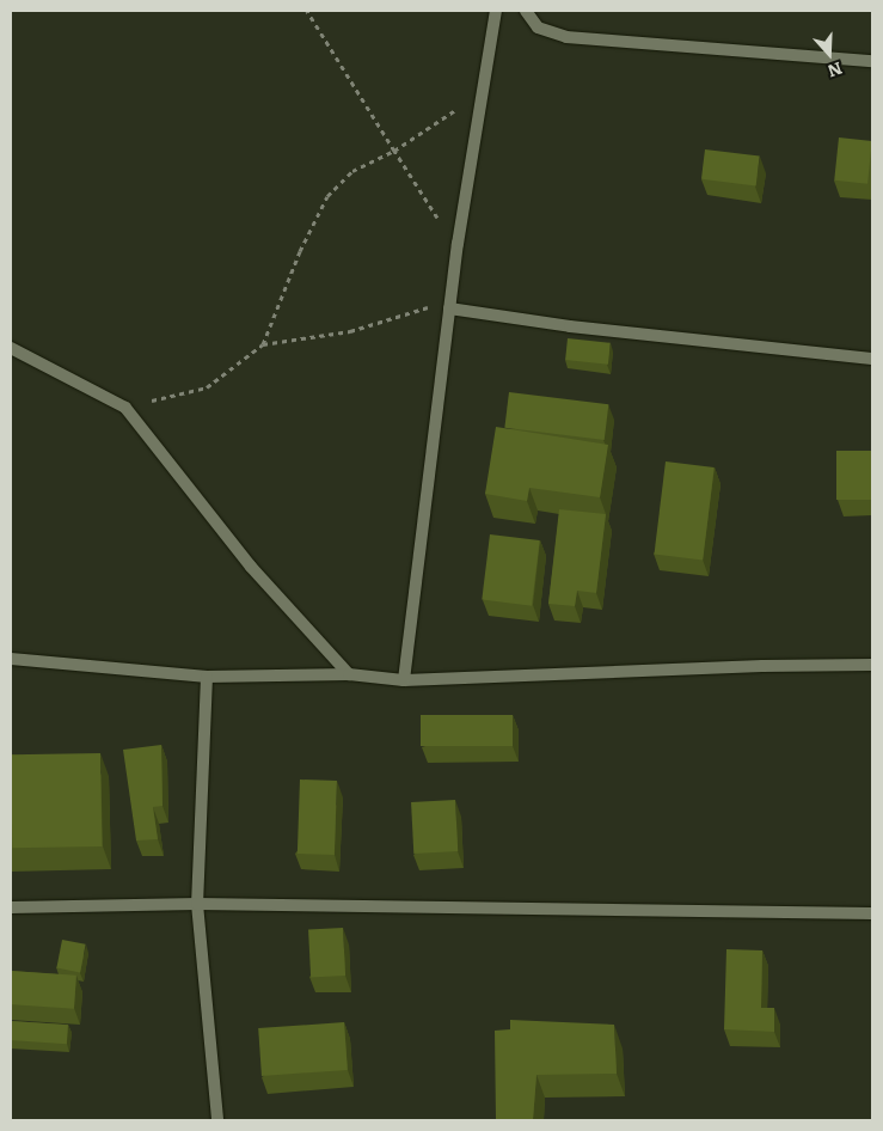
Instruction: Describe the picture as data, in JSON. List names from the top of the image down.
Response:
{
  "north": "bottom"
}
